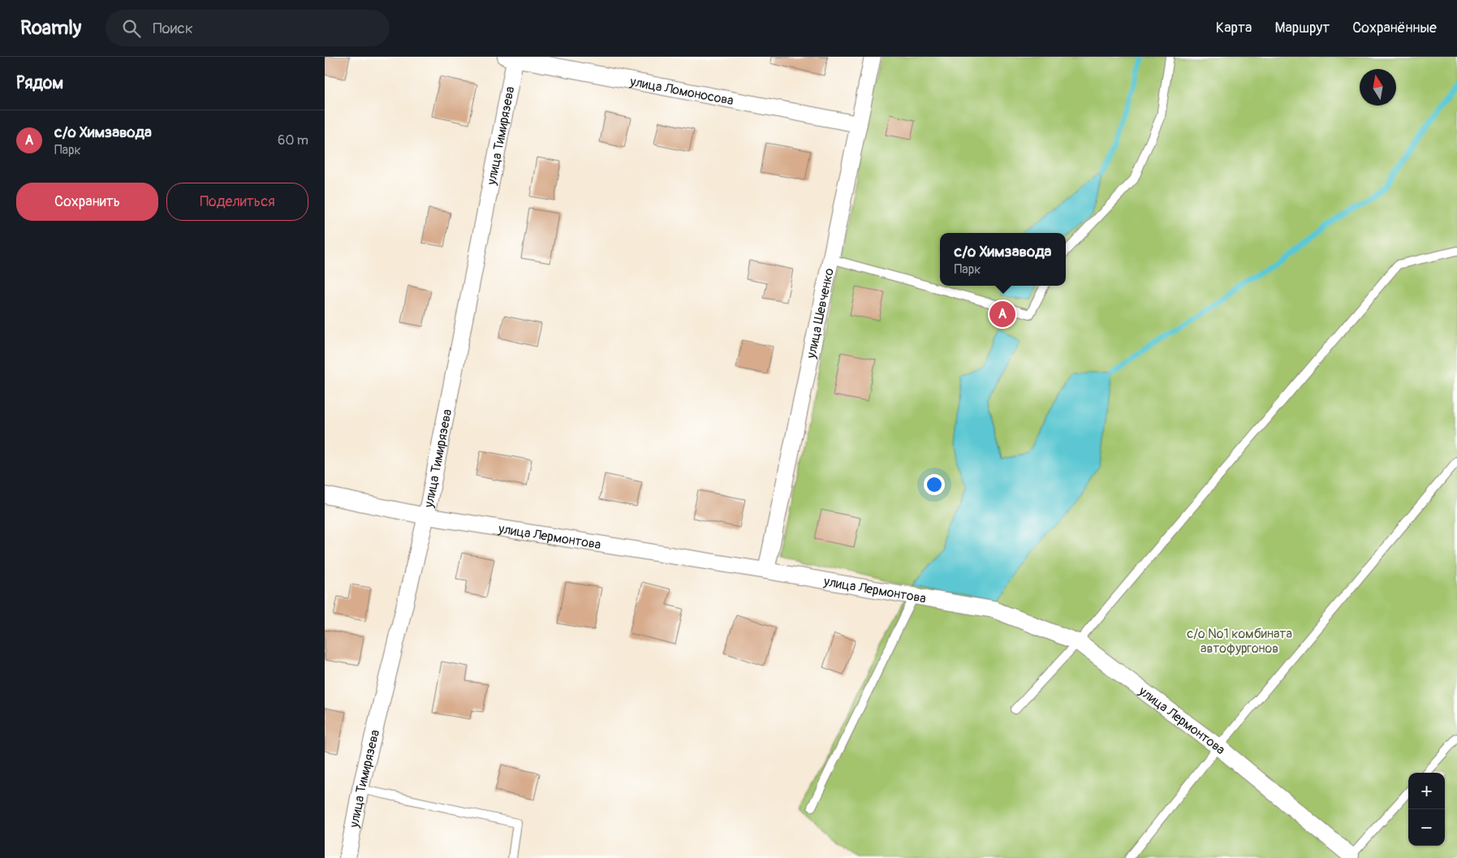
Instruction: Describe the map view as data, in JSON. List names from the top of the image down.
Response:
{
  "streets": {
    "street": [
      "улица Ломоносова",
      "улица Тимирязева",
      "улица Шевченко",
      "улица Лермонтова"
    ]
  },
  "crossings": [
    ["улица Ломоносова", "улица Тимирязева"],
    ["улица Ломоносова", "улица Шевченко"],
    ["улица Тимирязева", "улица Лермонтова"],
    ["улица Шевченко", "улица Лермонтова"]
  ],
  "parks": ["с/о №1 комбината автофургонов"],
  "north": "top",
  "page": {
    "header": "Roamly",
    "search": "Поиск",
    "nav": ["Карта", "Маршрут", "Сохранённые"],
    "heading": "Рядом",
    "list": [
      {
        "mark": "A",
        "name": "с/о Химзавода",
        "note": "Парк",
        "value": "60 m"
      }
    ],
    "buttons": ["Сохранить", "Поделиться"],
    "popup": ["с/о Химзавода", "Парк"],
    "pins": "A",
    "map_buttons": ["+", "−"]
  }
}
